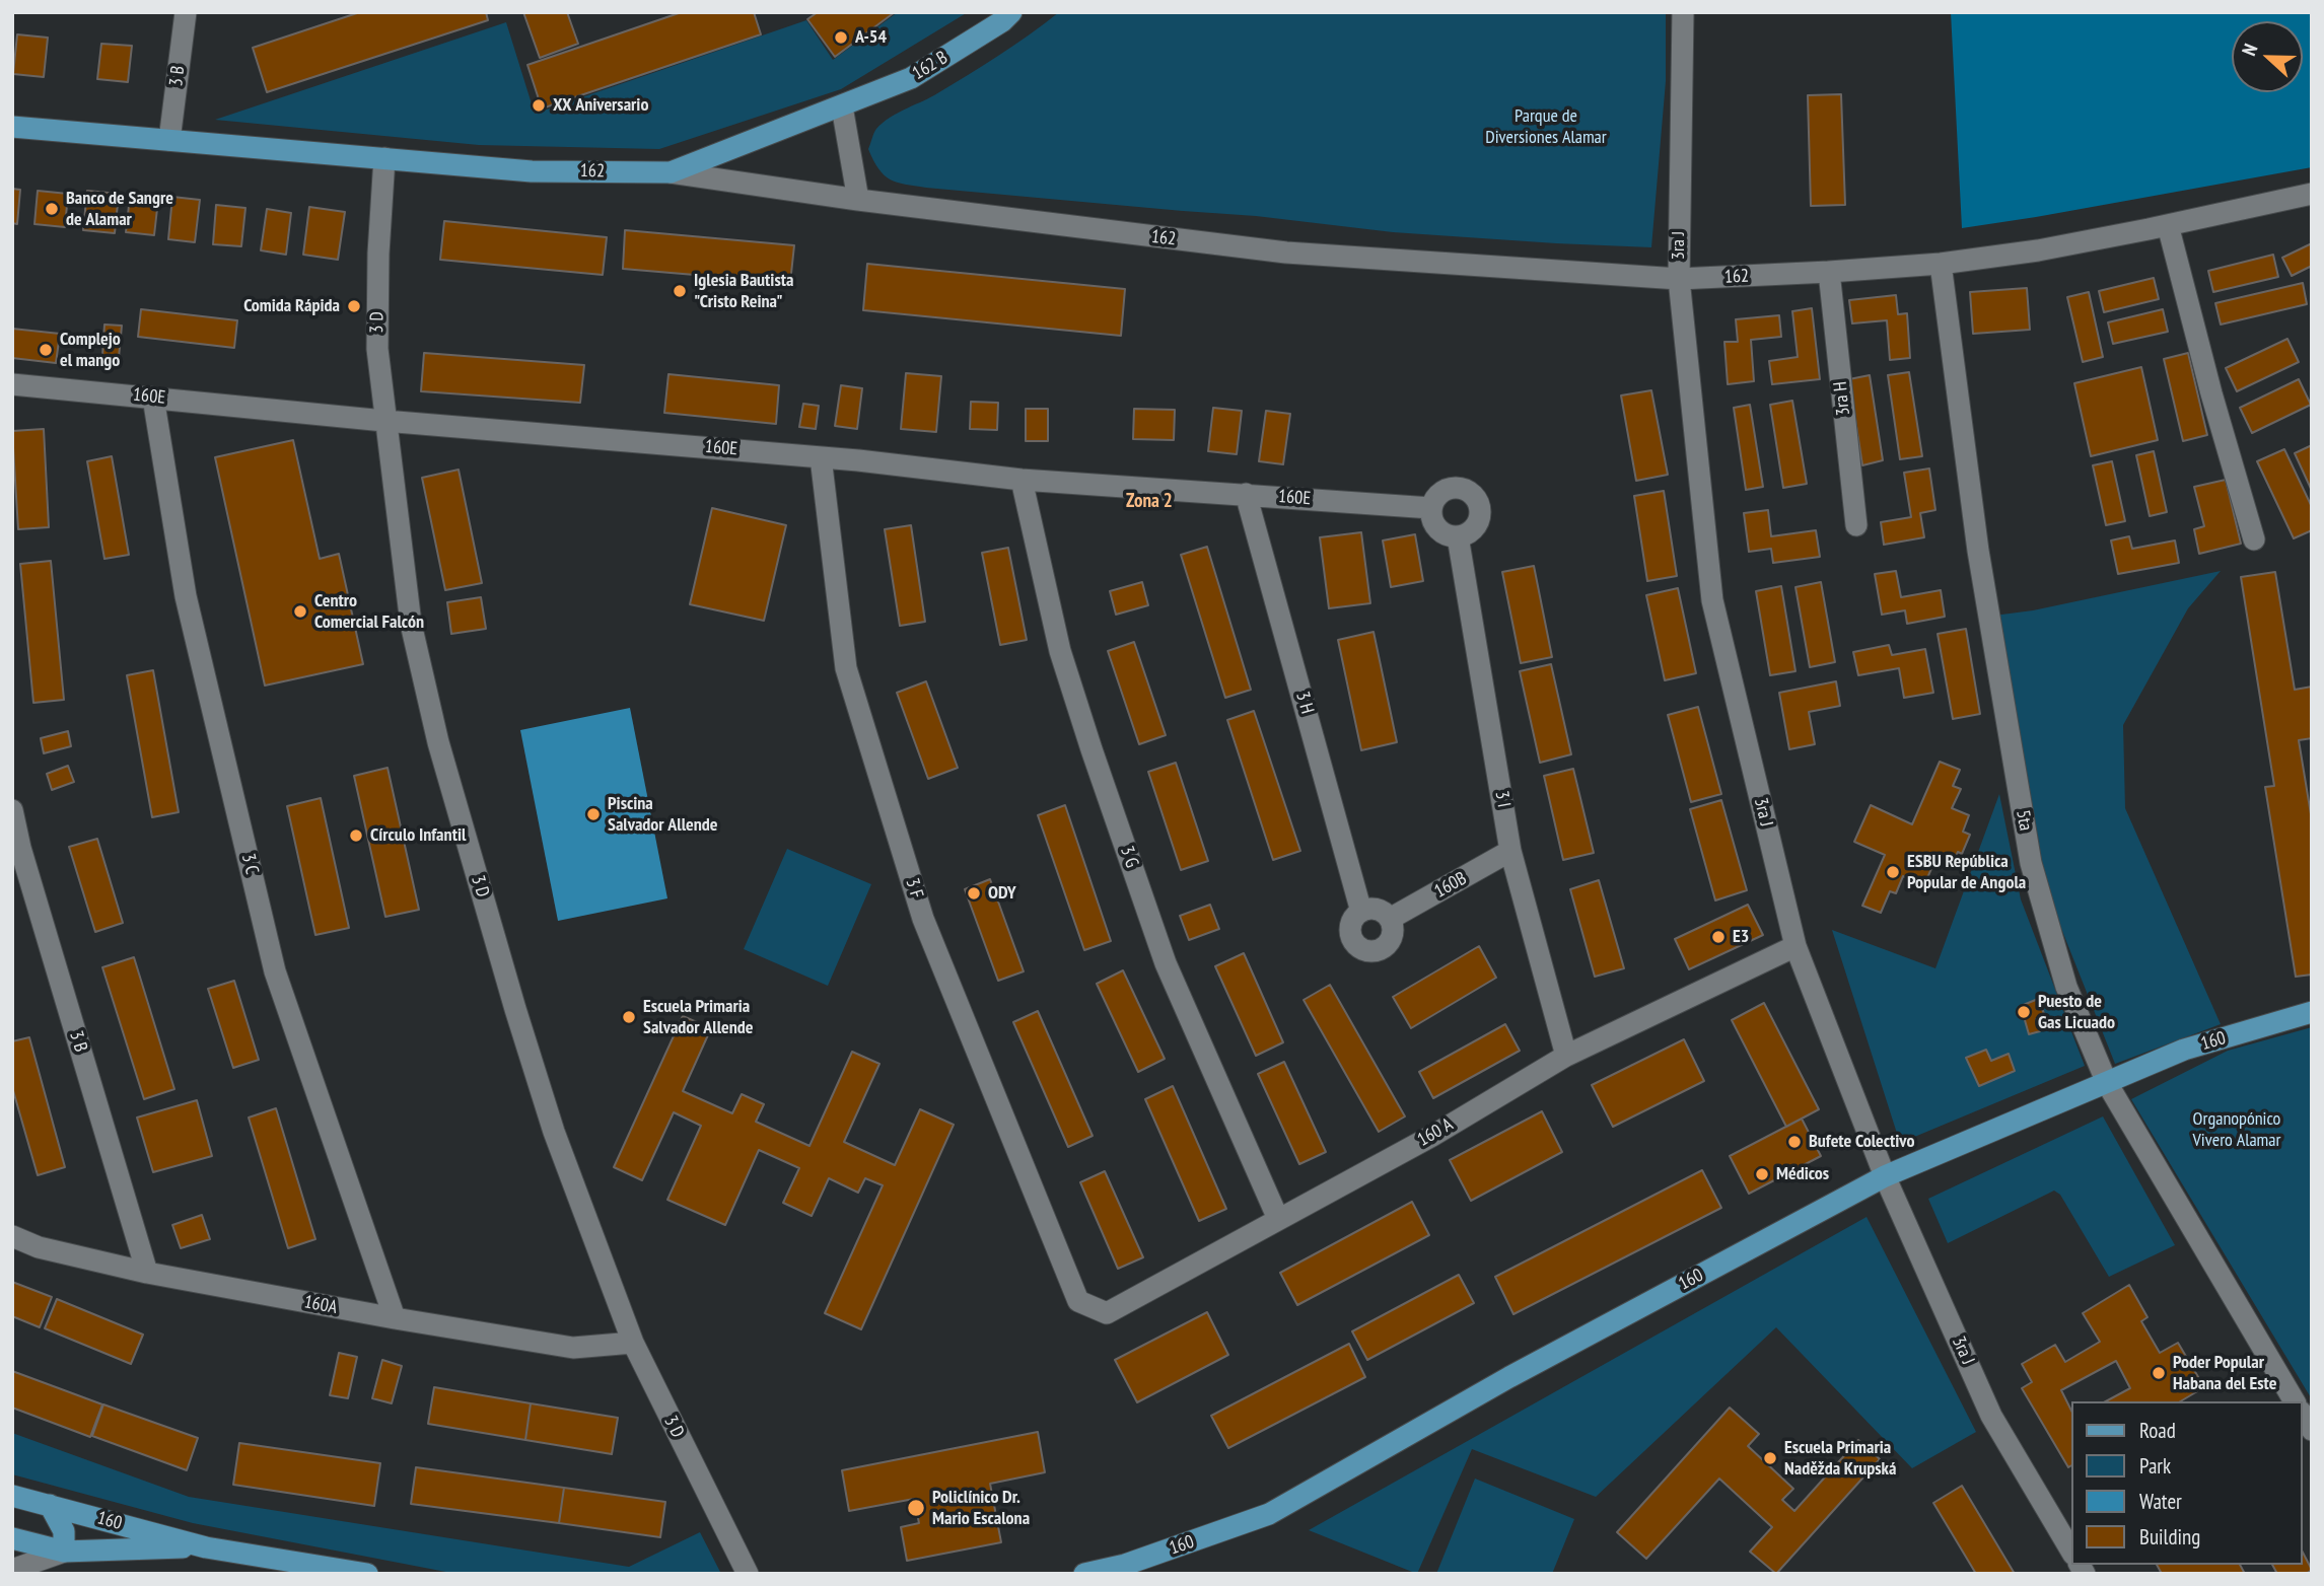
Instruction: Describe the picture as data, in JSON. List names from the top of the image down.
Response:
{
  "streets": {
    "main road": ["162 B", "162", "160"],
    "street": [
      "3 B",
      "3ra J",
      "3 D",
      "160E",
      "3ra H",
      "3 H",
      "3 I",
      "5ta",
      "3 G",
      "3 C",
      "160B",
      "3 F",
      "160 A",
      "160A"
    ]
  },
  "crossings": [
    ["162 B", "162"],
    ["3 B", "162"],
    ["3 B", "160A"],
    ["162", "3ra J"],
    ["162", "3 D"],
    ["162", "3ra H"],
    ["162", "5ta"],
    ["3ra J", "160"],
    ["3ra J", "160 A"],
    ["3 D", "160E"],
    ["3 D", "160A"],
    ["160E", "3 H"],
    ["160E", "3 I"],
    ["160E", "3 G"],
    ["160E", "3 C"],
    ["160E", "3 F"],
    ["3 H", "160B"],
    ["3 I", "160B"],
    ["3 I", "160 A"],
    ["5ta", "160"],
    ["3 G", "160 A"],
    ["3 C", "160A"],
    ["3 F", "160 A"]
  ],
  "districts": ["Zona 2"],
  "parks": ["Parque de Diversiones Alamar", "Organopónico Vivero Alamar"],
  "places": [
    "A-54",
    "XX Aniversario",
    "Banco de Sangre de Alamar",
    "Iglesia Bautista \"Cristo Reina\"",
    "Comida Rápida",
    "Complejo el mango",
    "Centro Comercial Falcón",
    "Piscina Salvador Allende",
    "Círculo Infantil",
    "ESBU República Popular de Angola",
    "ODY",
    "E3",
    "Puesto de Gas Licuado",
    "Escuela Primaria Salvador Allende",
    "Bufete Colectivo",
    "Médicos",
    "Poder Popular Habana del Este",
    "Escuela Primaria Naděžda Krupská",
    "Policlínico Dr. Mario Escalona"
  ],
  "legend": [
    "Road",
    "Park",
    "Water",
    "Building"
  ],
  "north": "left"
}
